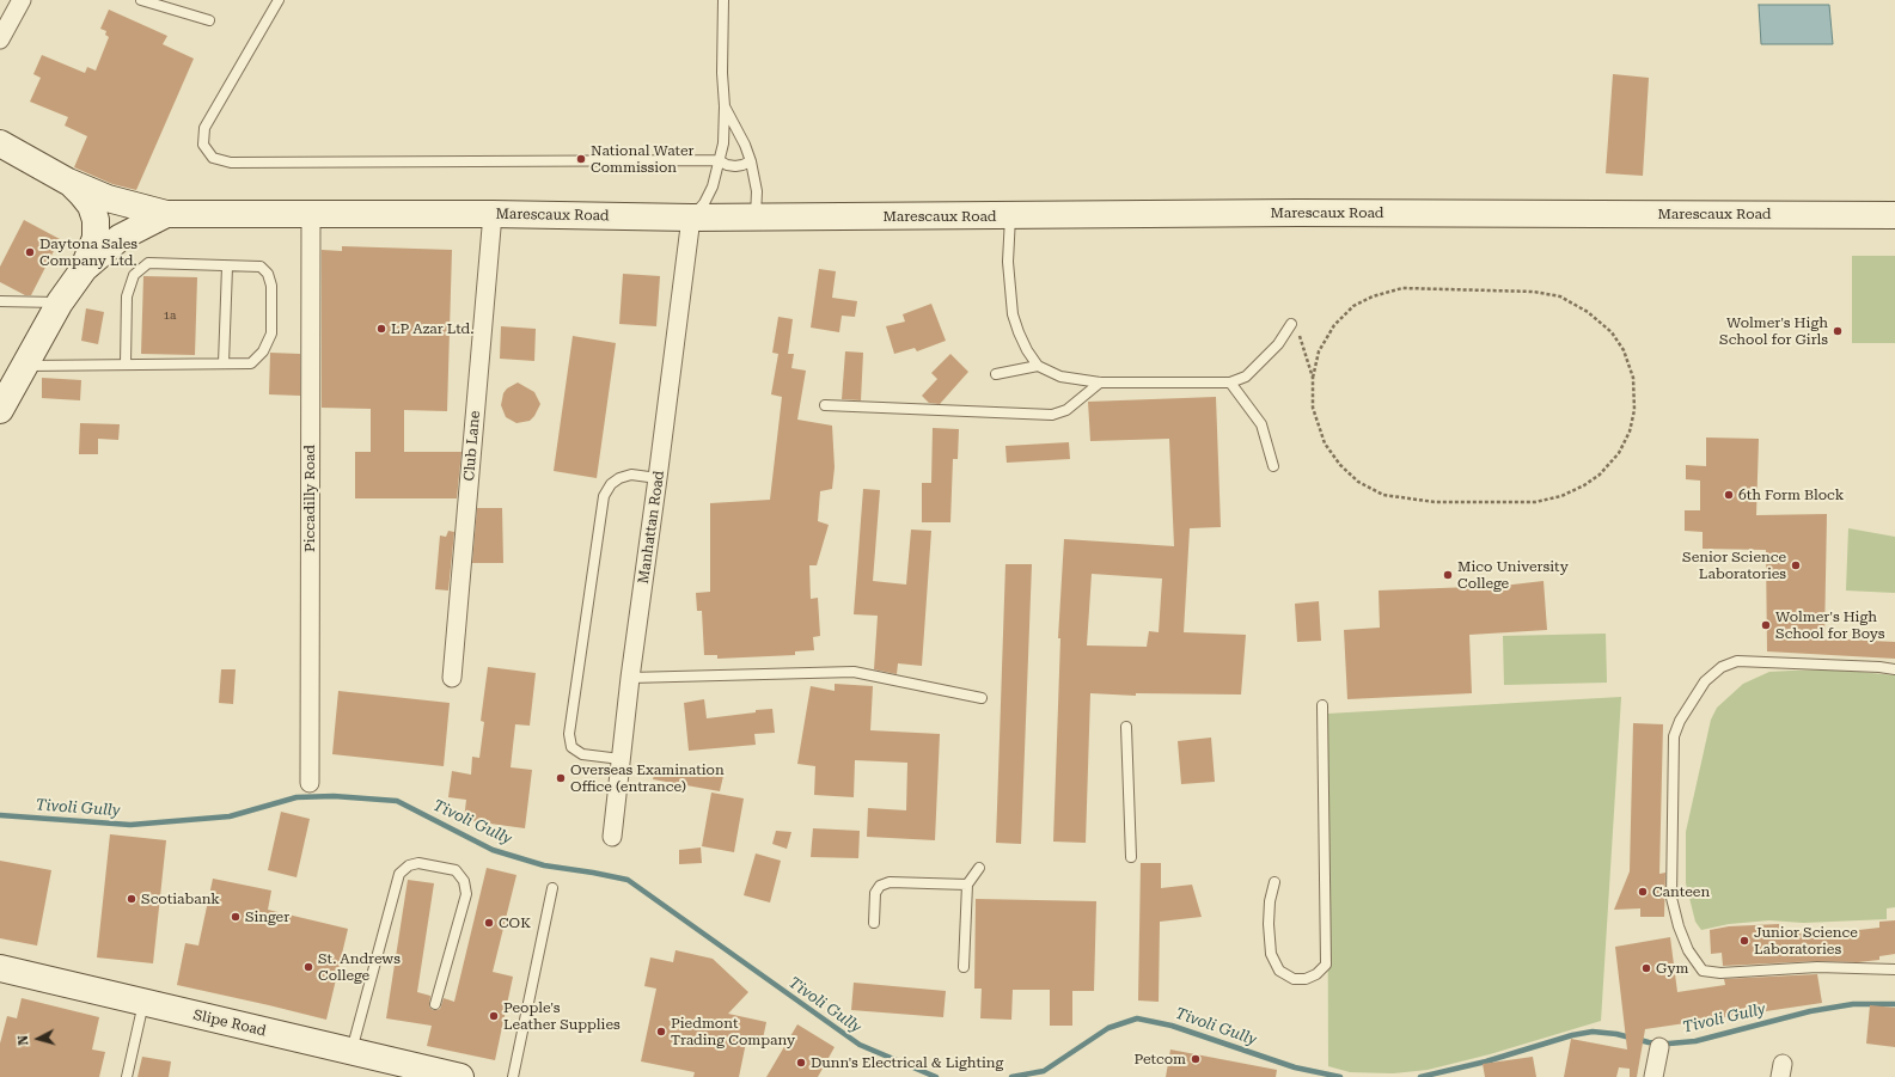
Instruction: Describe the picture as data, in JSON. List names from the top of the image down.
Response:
{
  "streets": {
    "main road": ["Marescaux Road", "Slipe Road"],
    "street": ["Club Lane", "Piccadilly Road", "Manhattan Road"]
  },
  "crossings": [
    ["Marescaux Road", "Club Lane"],
    ["Marescaux Road", "Piccadilly Road"],
    ["Marescaux Road", "Manhattan Road"]
  ],
  "water": ["Tivoli Gully"],
  "places": [
    "National Water Commission",
    "Daytona Sales Company Ltd.",
    "LP Azar Ltd.",
    "Wolmer's High School for Girls",
    "6th Form Block",
    "Senior Science Laboratories",
    "Mico University College",
    "Wolmer's High School for Boys",
    "Overseas Examination Office (entrance)",
    "Canteen",
    "Scotiabank",
    "Singer",
    "COK",
    "Junior Science Laboratories",
    "St. Andrews College",
    "Gym",
    "People's Leather Supplies",
    "Piedmont Trading Company",
    "Petcom",
    "Dunn's Electrical & Lighting"
  ],
  "house_numbers": ["1a"],
  "north": "left"
}
